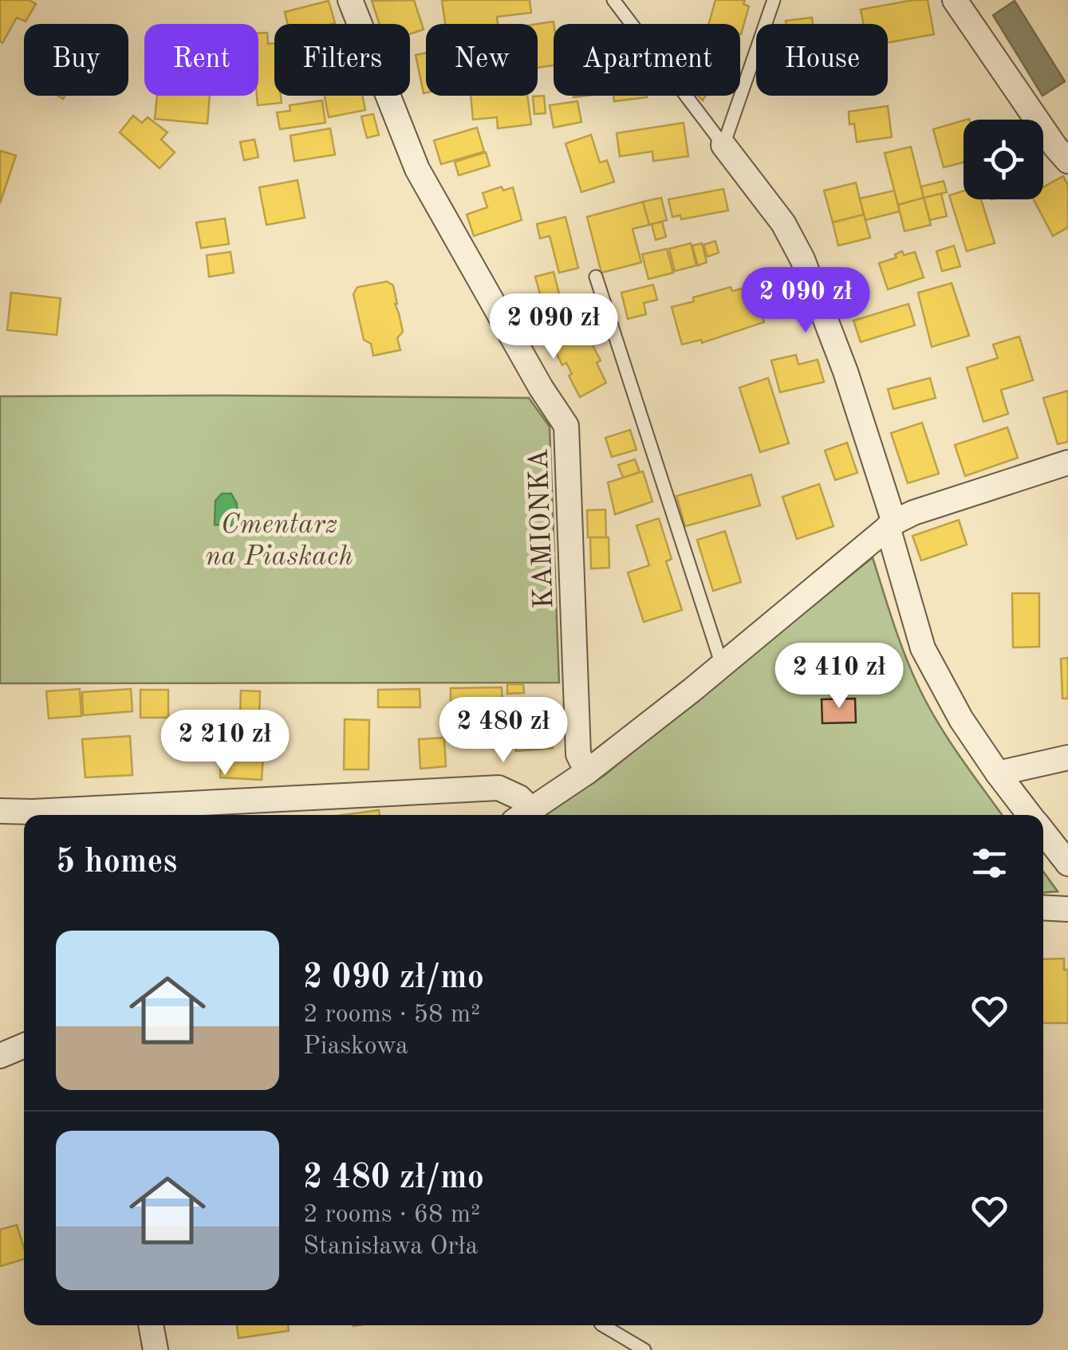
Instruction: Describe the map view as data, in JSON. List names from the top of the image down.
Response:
{
  "streets": {
    "street": ["KAMIONKA"]
  },
  "parks": ["Cmentarz na Piaskach"],
  "page": {
    "chip": [
      "Buy",
      "Rent",
      "Filters",
      "New",
      "Apartment",
      "House"
    ],
    "price": [
      "2 090 zł",
      "2 090 zł",
      "2 410 zł",
      "2 480 zł",
      "2 210 zł"
    ],
    "heading": "5 homes",
    "list": [
      {
        "name": "2 090 zł/mo",
        "note": "2 rooms · 58 m² · Piaskowa"
      },
      {
        "name": "2 480 zł/mo",
        "note": "2 rooms · 68 m² · Stanisława Orła"
      }
    ]
  }
}
